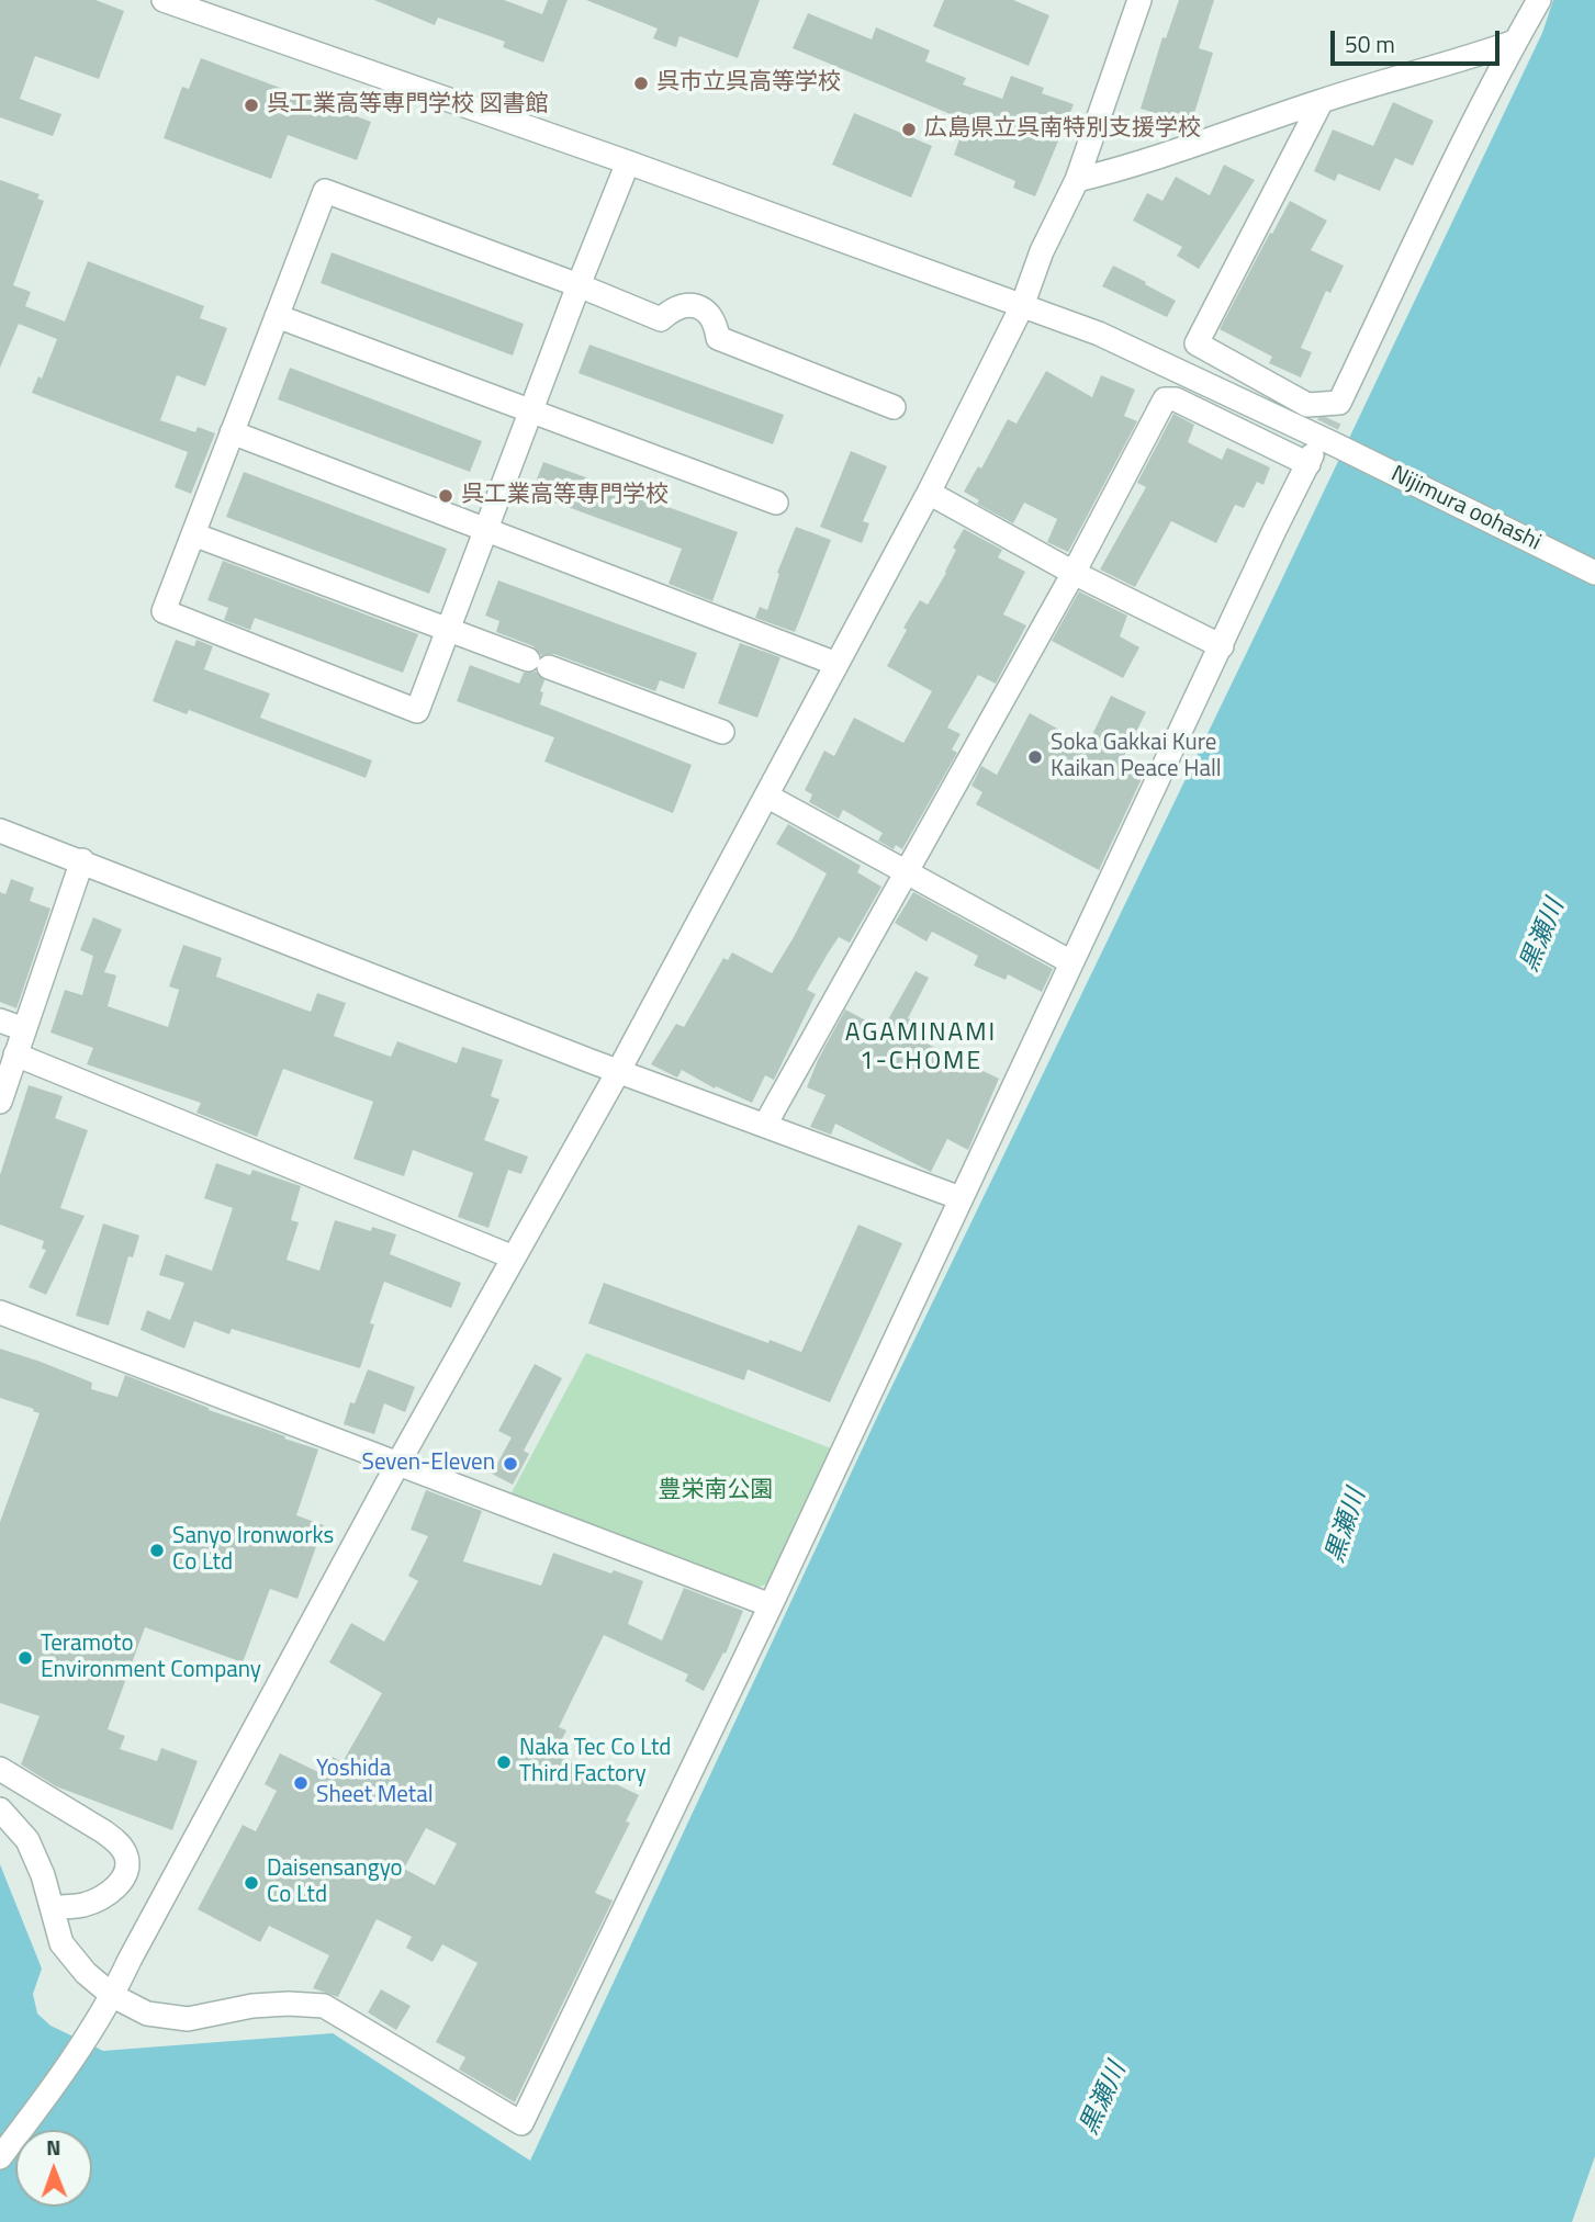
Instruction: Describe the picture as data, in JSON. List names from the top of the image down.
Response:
{
  "streets": {
    "street": ["Nijimura oohashi"]
  },
  "districts": ["AGAMINAMI 1-CHOME"],
  "water": ["黒瀬川"],
  "parks": ["豊栄南公園"],
  "places": [
    "呉市立呉高等学校",
    "呉工業高等専門学校 図書館",
    "広島県立呉南特別支援学校",
    "呉工業高等専門学校",
    "Soka Gakkai Kure Kaikan Peace Hall",
    "Seven-Eleven",
    "Sanyo Ironworks Co Ltd",
    "Teramoto Environment Company",
    "Naka Tec Co Ltd Third Factory",
    "Yoshida Sheet Metal",
    "Daisensangyo Co Ltd"
  ],
  "scale_bar": "50 m",
  "north": "top"
}
